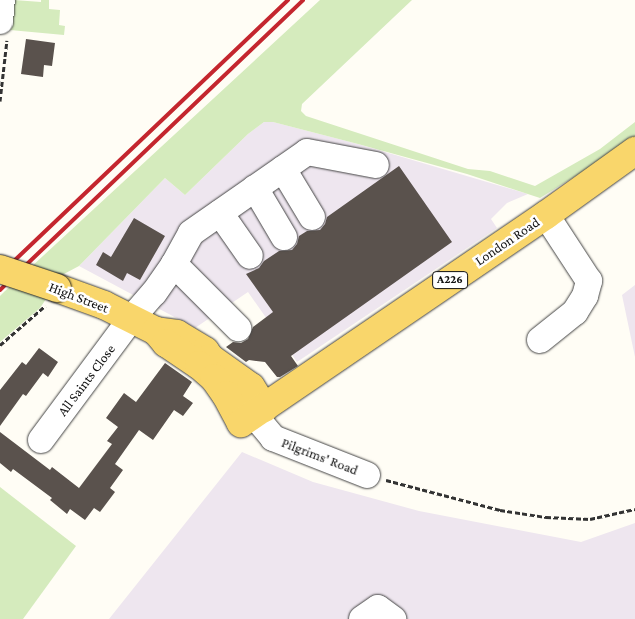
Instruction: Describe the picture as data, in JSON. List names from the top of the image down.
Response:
{
  "streets": {
    "main road": ["London Road", "A226", "High Street"],
    "street": ["All Saints Close", "Pilgrims' Road"]
  },
  "crossings": [
    ["London Road", "High Street"],
    ["London Road", "Pilgrims' Road"],
    ["High Street", "All Saints Close"],
    ["High Street", "Pilgrims' Road"]
  ]
}
